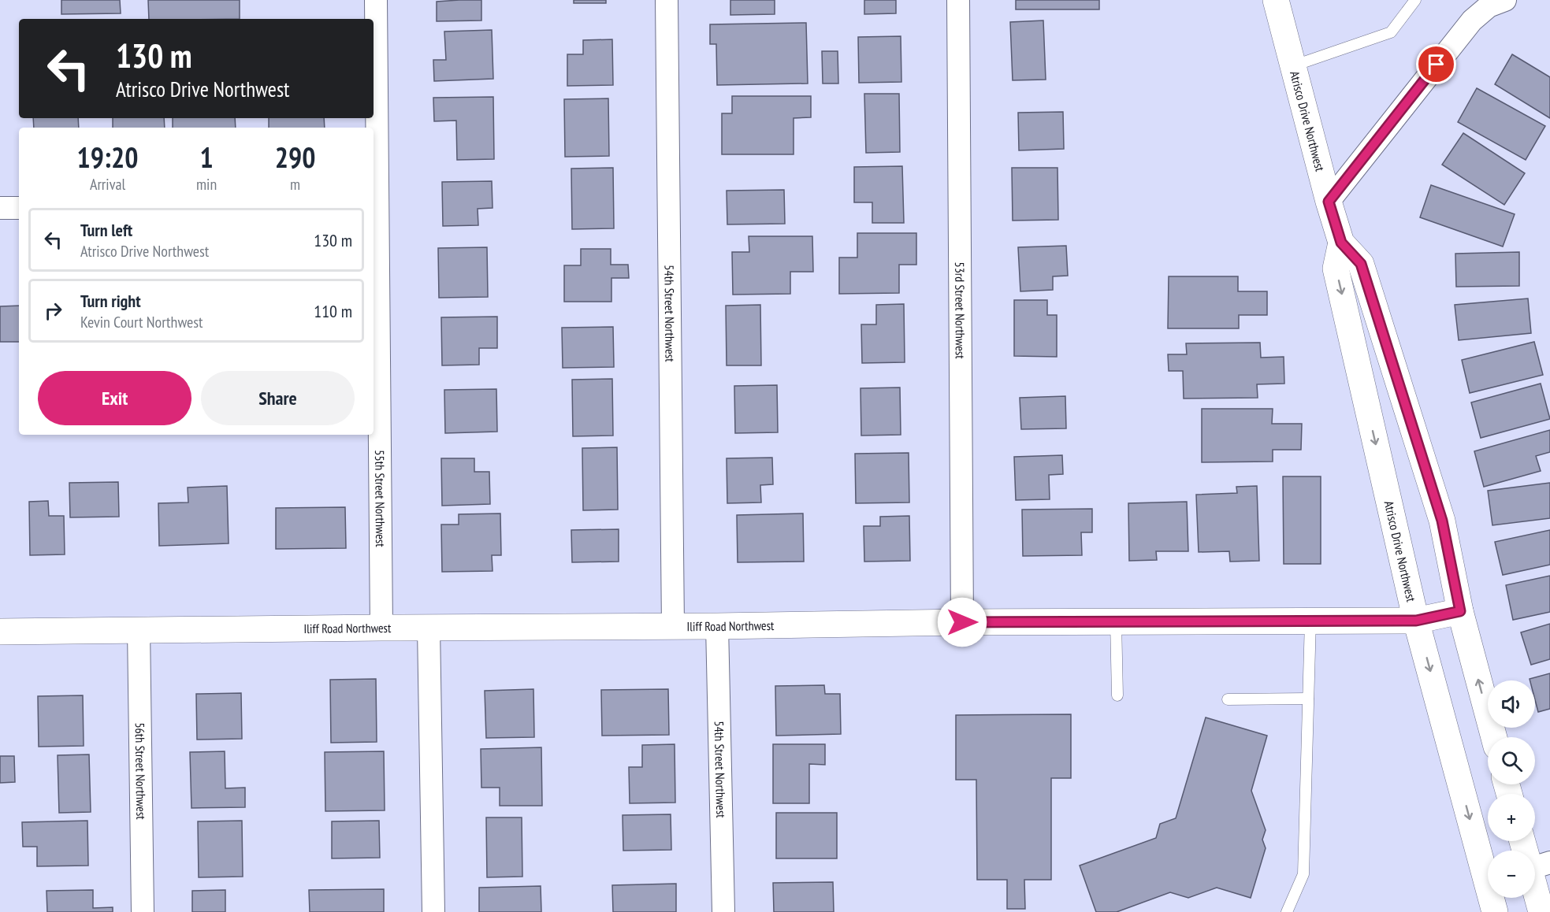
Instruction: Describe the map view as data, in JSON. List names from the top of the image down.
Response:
{
  "streets": {
    "main road": ["Atrisco Drive Northwest", "Iliff Road Northwest"],
    "street": [
      "53rd Street Northwest",
      "54th Street Northwest",
      "55th Street Northwest",
      "56th Street Northwest"
    ]
  },
  "crossings": [
    ["Atrisco Drive Northwest", "Iliff Road Northwest"],
    ["53rd Street Northwest", "Iliff Road Northwest"],
    ["54th Street Northwest", "Iliff Road Northwest"],
    ["55th Street Northwest", "Iliff Road Northwest"],
    ["Iliff Road Northwest", "56th Street Northwest"]
  ],
  "page": {
    "turn": ["130 m", "Atrisco Drive Northwest"],
    "eta": [
      "19:20",
      "Arrival",
      "1",
      "min",
      "290",
      "m"
    ],
    "list": [
      {
        "name": "Turn left",
        "note": "Atrisco Drive Northwest",
        "value": "130 m"
      },
      {
        "name": "Turn right",
        "note": "Kevin Court Northwest",
        "value": "110 m"
      }
    ],
    "buttons": ["Exit", "Share"],
    "map_buttons": ["+", "−"]
  }
}
